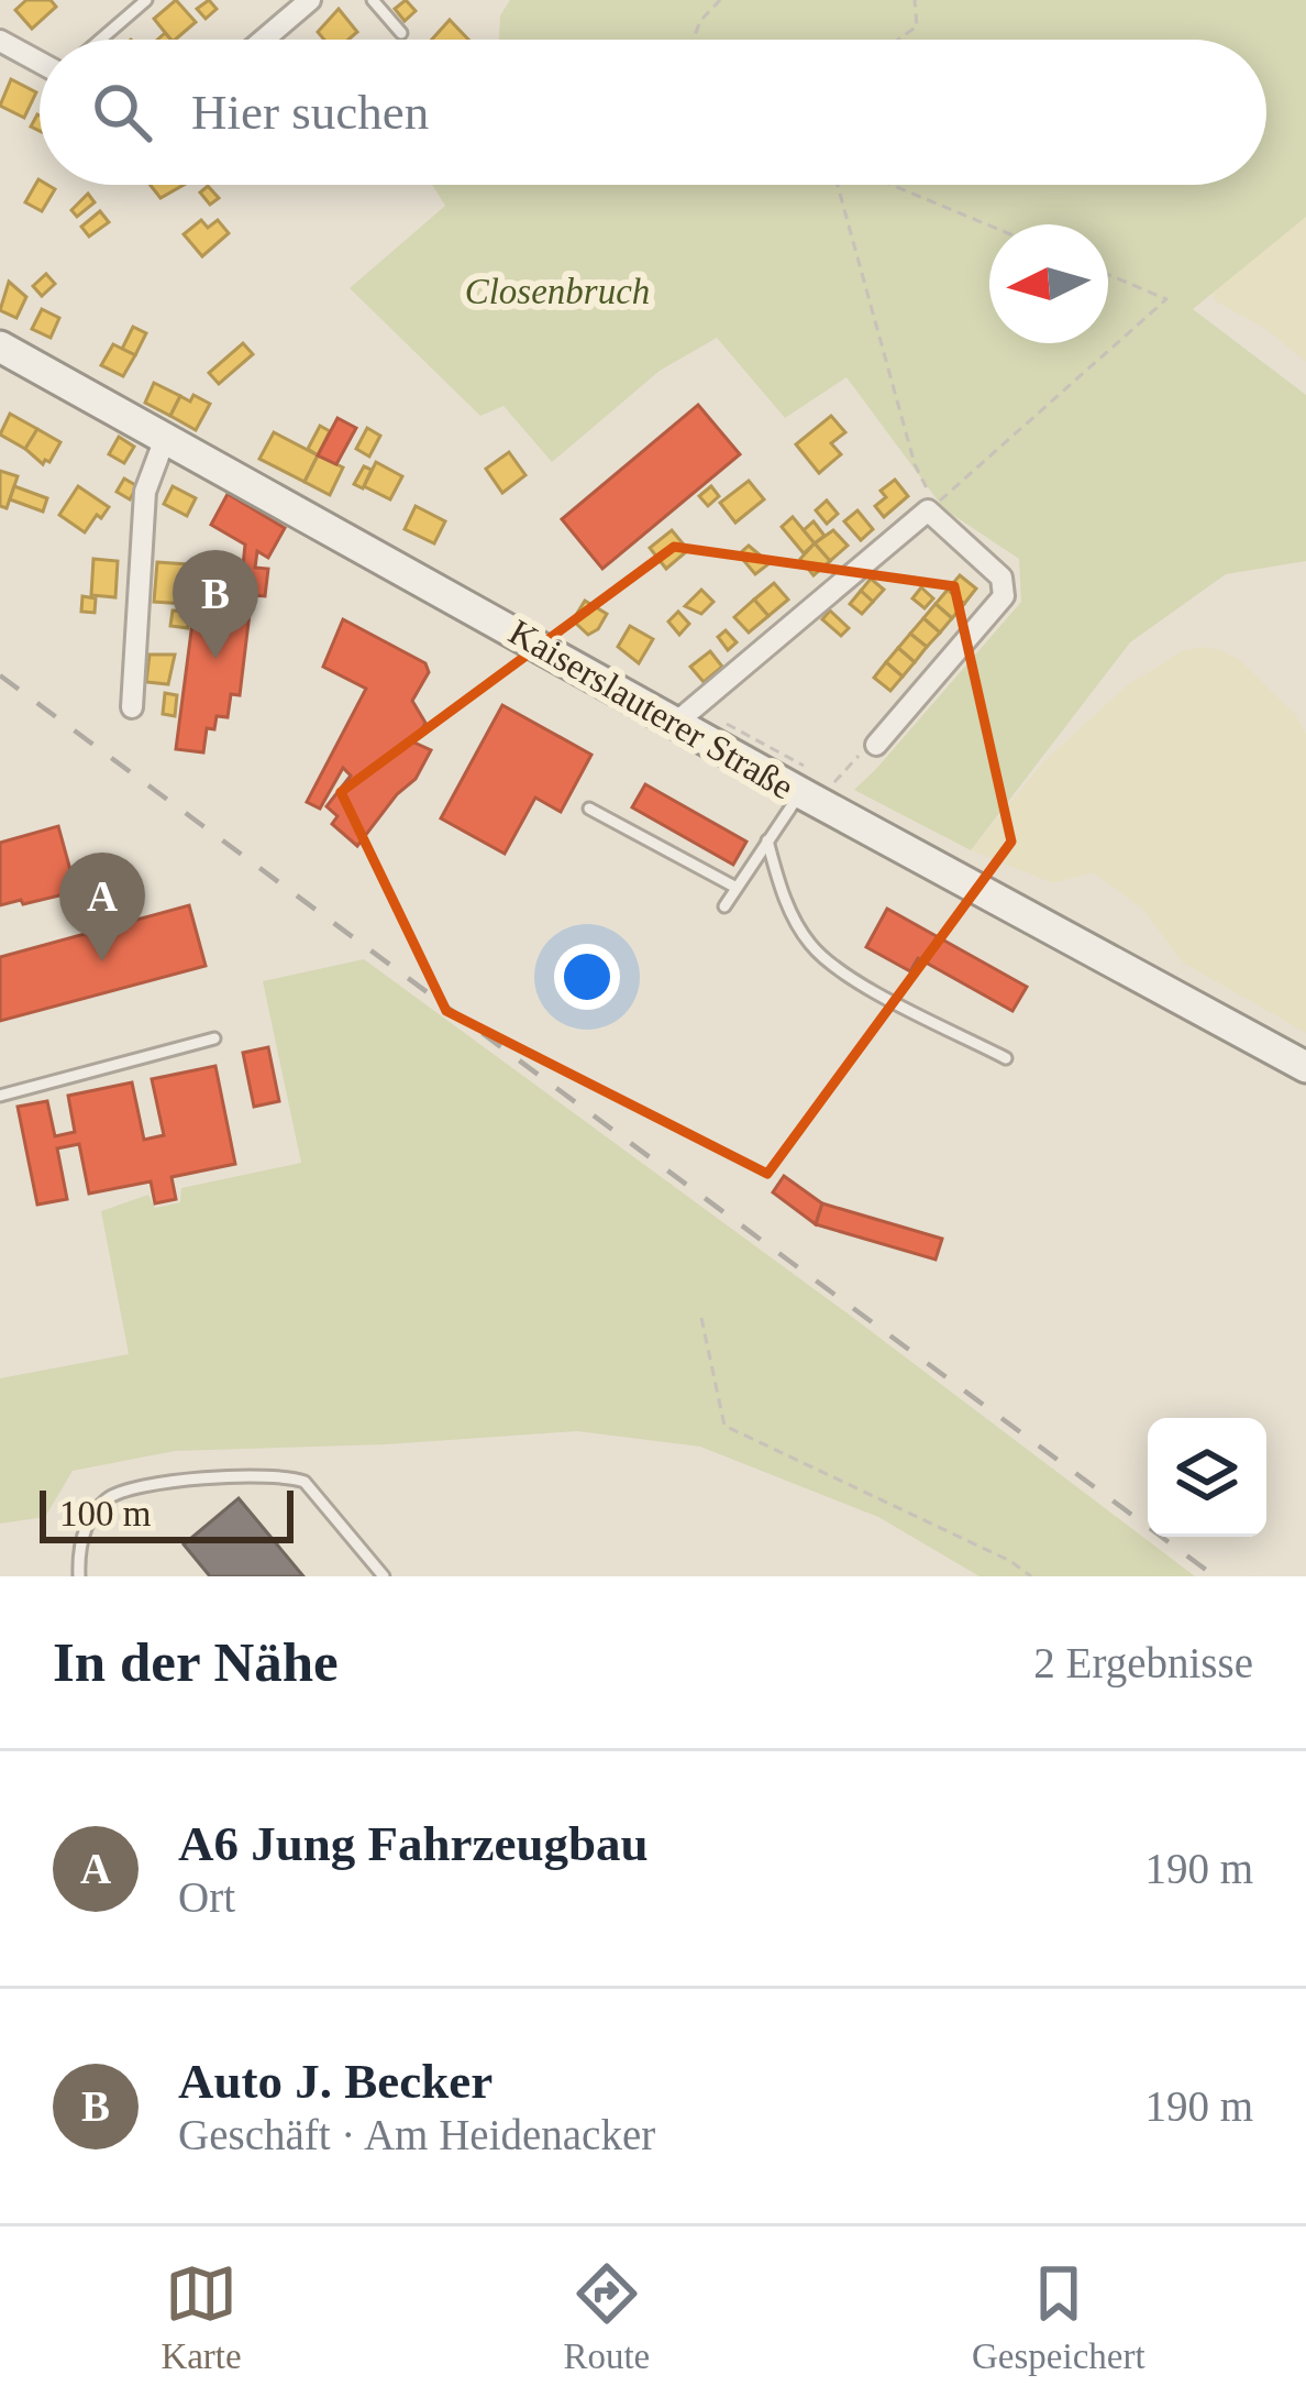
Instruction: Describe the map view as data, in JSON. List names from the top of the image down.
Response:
{
  "streets": {
    "main road": ["Kaiserslauterer Straße"]
  },
  "parks": ["Closenbruch"],
  "scale_bar": "100 m",
  "north": "left",
  "page": {
    "search": "Hier suchen",
    "pins": ["B", "A"],
    "scale": "100 m",
    "heading": ["In der Nähe", "2 Ergebnisse"],
    "list": [
      {
        "mark": "A",
        "name": "A6 Jung Fahrzeugbau",
        "note": "Ort",
        "value": "190 m"
      },
      {
        "mark": "B",
        "name": "Auto J. Becker",
        "note": "Geschäft · Am Heidenacker",
        "value": "190 m"
      }
    ],
    "nav": ["Karte", "Route", "Gespeichert"]
  }
}
